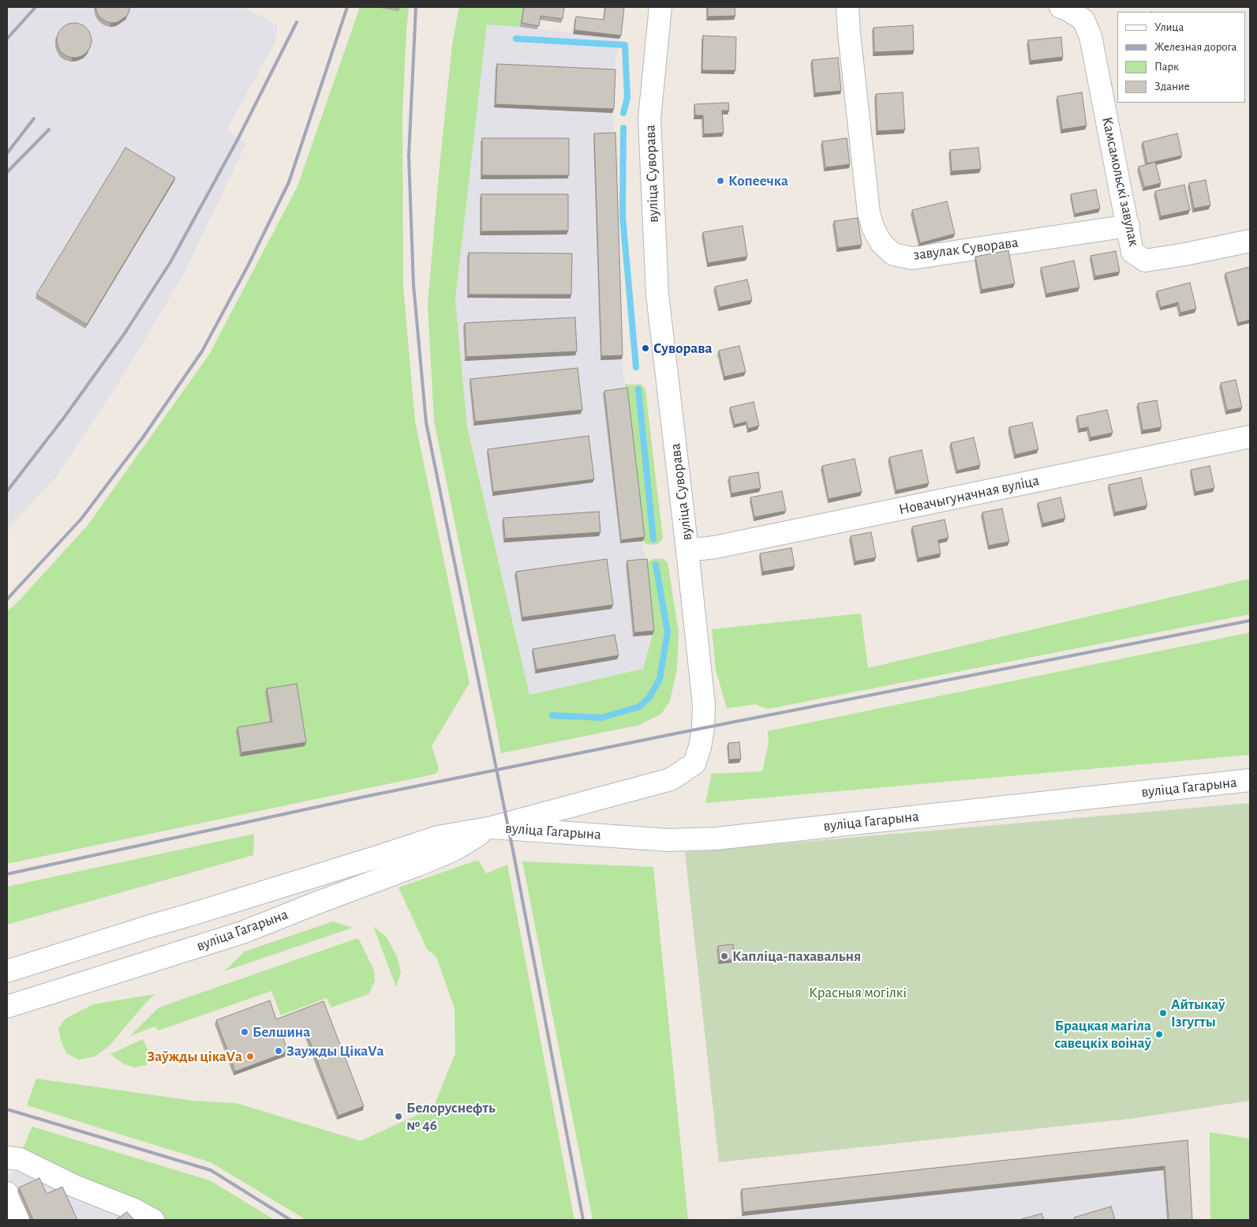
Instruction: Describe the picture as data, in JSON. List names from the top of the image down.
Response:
{
  "streets": {
    "street": [
      "вуліца Суворава",
      "Камсамольскі завулак",
      "завулак Суворава",
      "Новачыгуначная вуліца",
      "вуліца Гагарына"
    ]
  },
  "crossings": [
    ["вуліца Суворава", "Новачыгуначная вуліца"],
    ["вуліца Суворава", "вуліца Гагарына"],
    ["Камсамольскі завулак", "завулак Суворава"]
  ],
  "parks": ["Красныя могілкі"],
  "places": [
    "Копеечка",
    "Суворава",
    "Капліца-пахавальня",
    "Айтыкаў Ізгугты",
    "Белшина",
    "Брацкая магіла савецкіх воінаў",
    "Заужды ЦікаVа",
    "Заўжды цікаVа",
    "Белоруснефть № 46"
  ],
  "legend": [
    "Улица",
    "Железная дорога",
    "Парк",
    "Здание"
  ]
}
